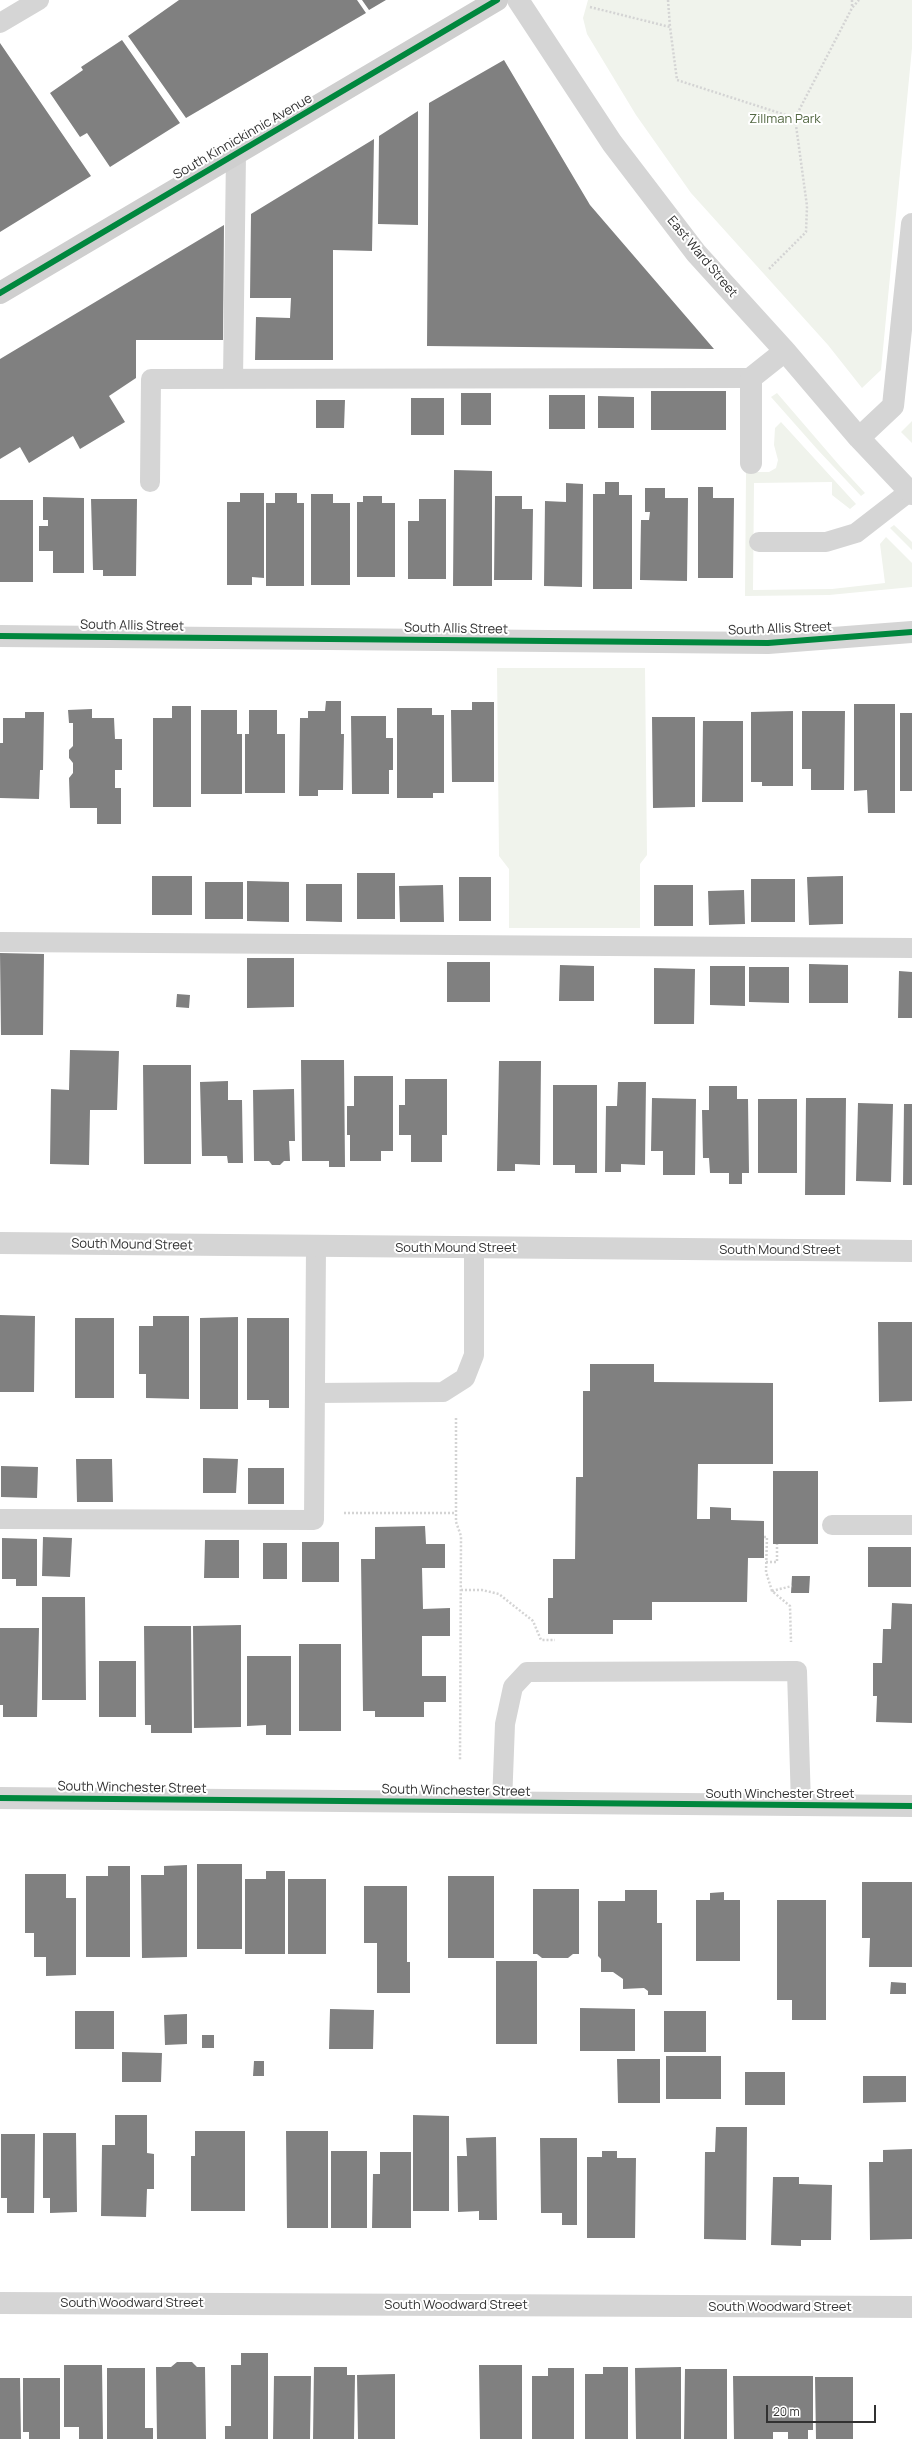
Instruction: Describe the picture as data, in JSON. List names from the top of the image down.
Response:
{
  "streets": {
    "main road": ["South Kinnickinnic Avenue"],
    "street": [
      "East Ward Street",
      "South Allis Street",
      "South Mound Street",
      "South Winchester Street",
      "South Woodward Street"
    ]
  },
  "parks": ["Zillman Park"],
  "scale_bar": "20 m"
}
